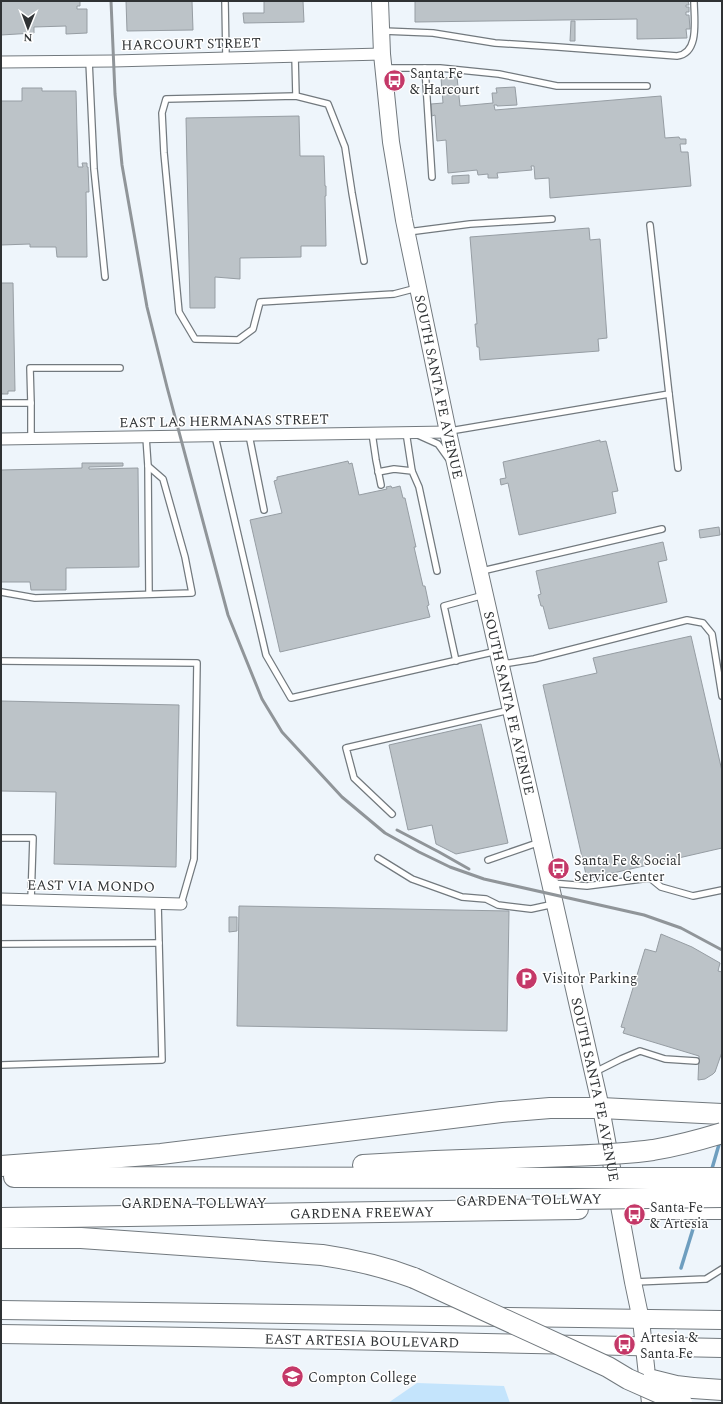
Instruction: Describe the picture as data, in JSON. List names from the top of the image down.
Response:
{
  "streets": {
    "highway": ["GARDENA TOLLWAY", "GARDENA FREEWAY"],
    "main road": ["SOUTH SANTA FE AVENUE", "EAST ARTESIA BOULEVARD"],
    "street": ["HARCOURT STREET", "EAST LAS HERMANAS STREET", "EAST VIA MONDO"]
  },
  "crossings": [
    ["HARCOURT STREET", "SOUTH SANTA FE AVENUE"],
    ["SOUTH SANTA FE AVENUE", "EAST LAS HERMANAS STREET"],
    ["SOUTH SANTA FE AVENUE", "EAST ARTESIA BOULEVARD"],
    ["GARDENA TOLLWAY", "GARDENA FREEWAY"]
  ],
  "places": {
    "bus stop": [
      "Santa Fe & Harcourt",
      "Santa Fe & Social Service Center",
      "Santa Fe & Artesia",
      "Artesia & Santa Fe"
    ],
    "parking": ["Visitor Parking"],
    "school or university": ["Compton College"]
  },
  "north": "bottom"
}
